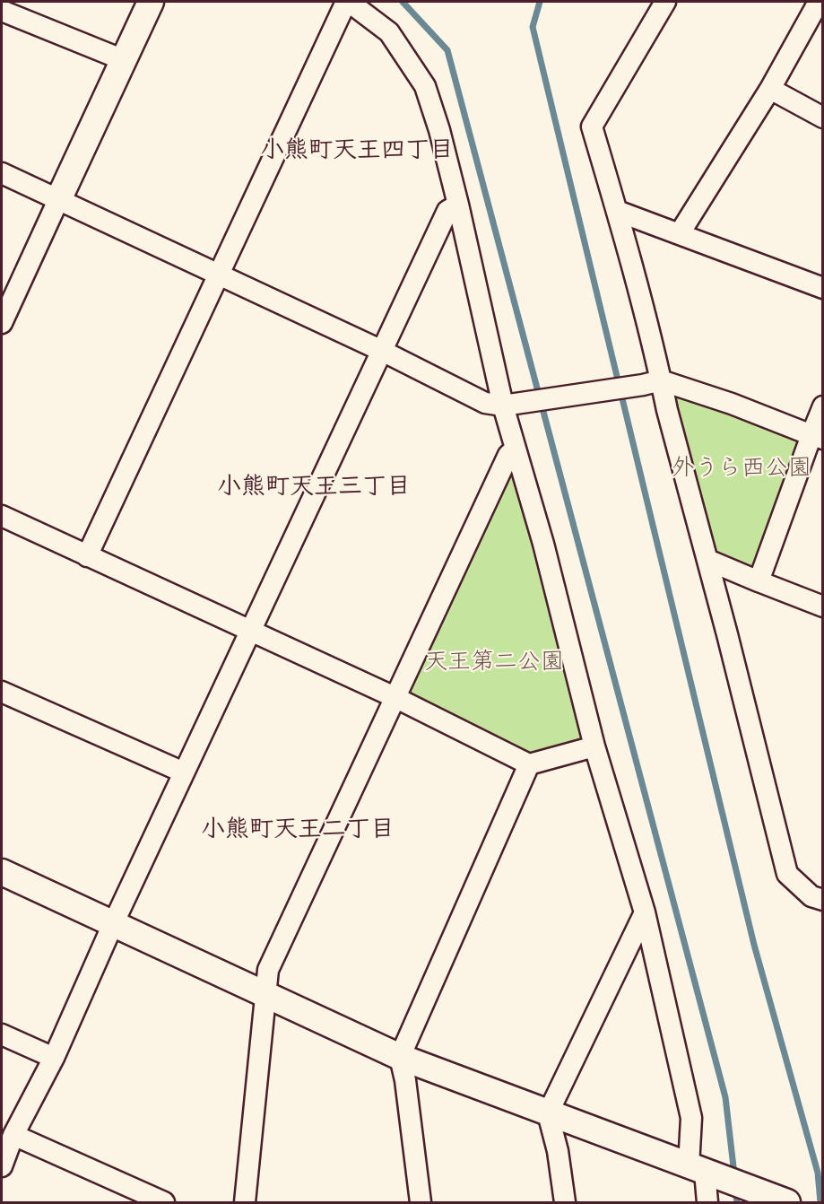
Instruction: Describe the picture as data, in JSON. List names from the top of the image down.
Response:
{
  "districts": ["小熊町天王四丁目", "小熊町天王三丁目", "小熊町天王二丁目"],
  "parks": ["外うら西公園", "天王第二公園"]
}
